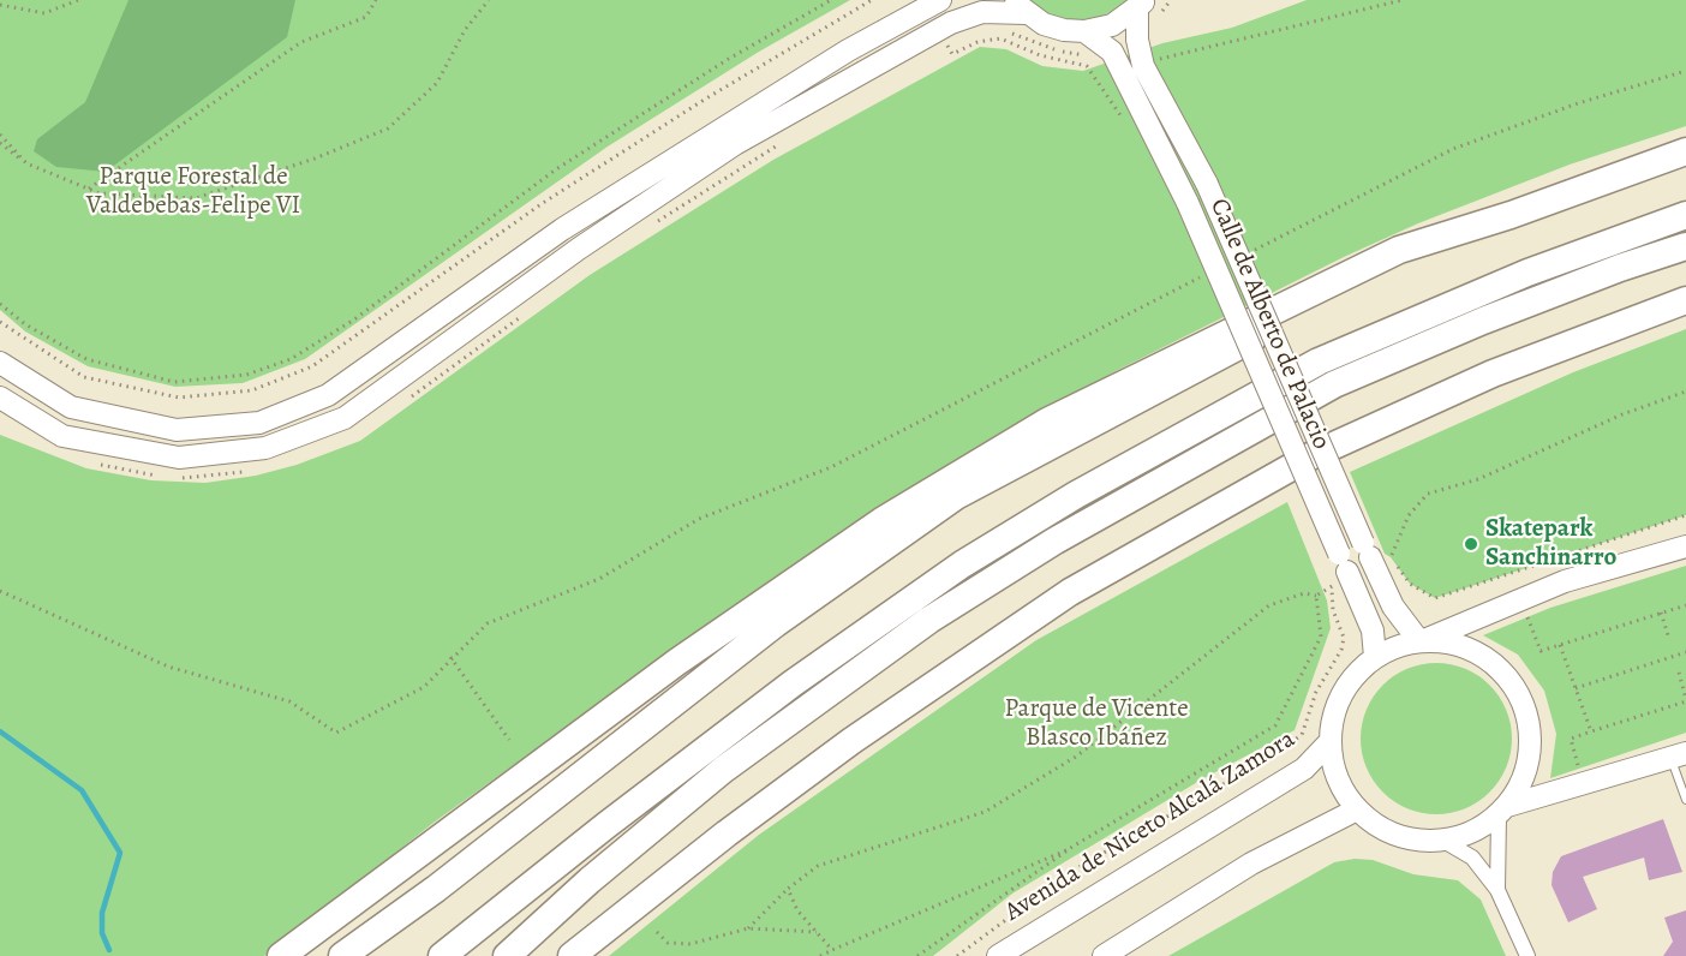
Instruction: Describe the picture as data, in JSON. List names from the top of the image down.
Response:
{
  "streets": {
    "street": ["Calle de Alberto de Palacio", "Avenida de Niceto Alcalá Zamora"]
  },
  "crossings": [
    ["Calle de Alberto de Palacio", "Avenida de Niceto Alcalá Zamora"]
  ],
  "parks": ["Parque Forestal de Valdebebas-Felipe VI", "Parque de Vicente Blasco Ibáñez"],
  "places": ["Skatepark Sanchinarro"]
}
